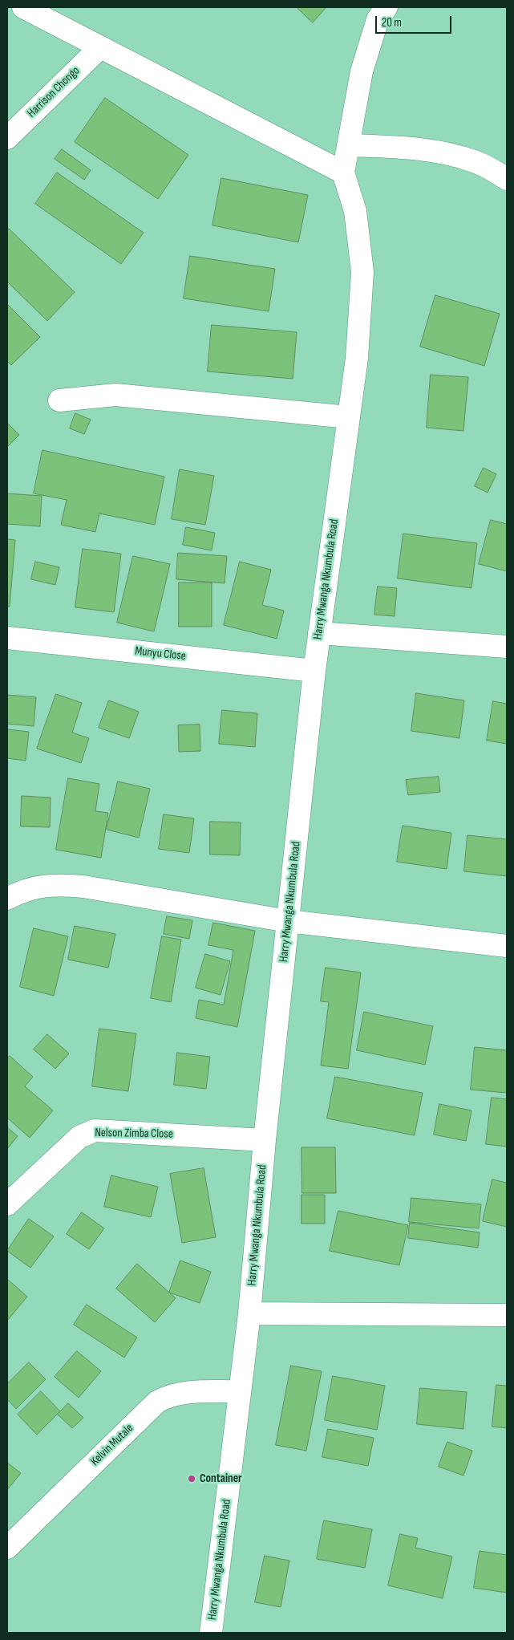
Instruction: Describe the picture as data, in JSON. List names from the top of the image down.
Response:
{
  "streets": {
    "street": [
      "Harrison Chongo",
      "Harry Mwanga Nkumbula Road",
      "Munyu Close",
      "Nelson Zimba Close",
      "Kelvin Mutale"
    ]
  },
  "crossings": [
    ["Harry Mwanga Nkumbula Road", "Munyu Close"],
    ["Harry Mwanga Nkumbula Road", "Nelson Zimba Close"],
    ["Harry Mwanga Nkumbula Road", "Kelvin Mutale"]
  ],
  "places": ["Container"],
  "scale_bar": "20 m"
}
